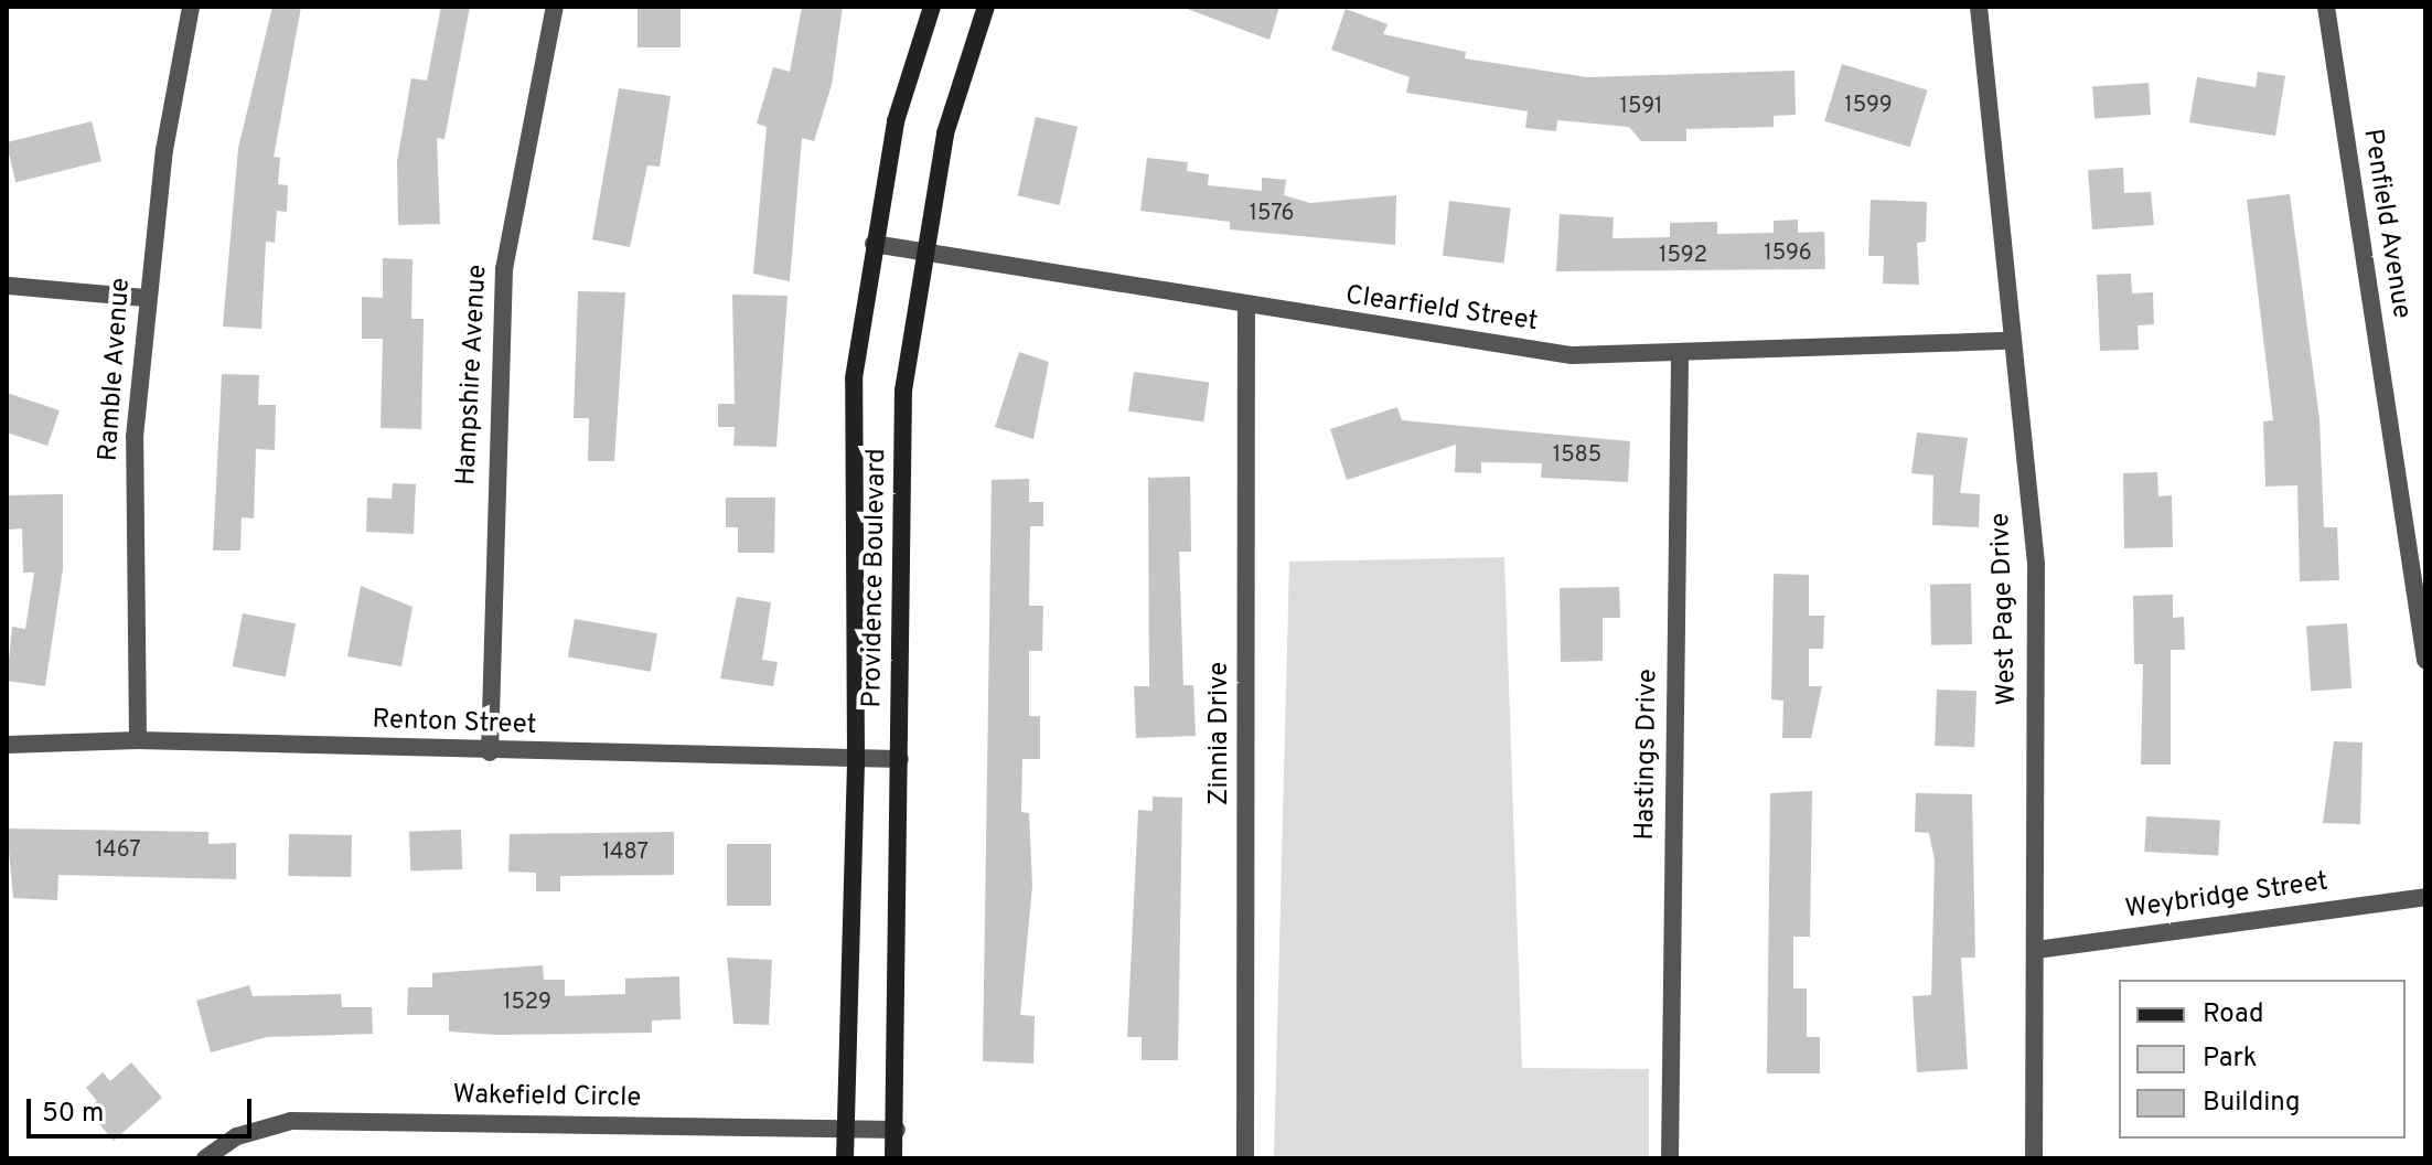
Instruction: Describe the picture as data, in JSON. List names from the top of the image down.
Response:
{
  "streets": {
    "main road": ["Providence Boulevard"],
    "street": [
      "Penfield Avenue",
      "Clearfield Street",
      "Ramble Avenue",
      "Hampshire Avenue",
      "West Page Drive",
      "Renton Street",
      "Zinnia Drive",
      "Hastings Drive",
      "Weybridge Street",
      "Wakefield Circle"
    ]
  },
  "crossings": [
    ["Clearfield Street", "Providence Boulevard"],
    ["Clearfield Street", "West Page Drive"],
    ["Clearfield Street", "Zinnia Drive"],
    ["Clearfield Street", "Hastings Drive"],
    ["Ramble Avenue", "Renton Street"],
    ["Hampshire Avenue", "Renton Street"],
    ["Providence Boulevard", "Renton Street"],
    ["Providence Boulevard", "Wakefield Circle"],
    ["West Page Drive", "Weybridge Street"]
  ],
  "house_numbers": [
    "1599",
    "1591",
    "1576",
    "1596",
    "1592",
    "1585",
    "1467",
    "1487",
    "1529"
  ],
  "legend": ["Road", "Park", "Building"],
  "scale_bar": "50 m"
}
